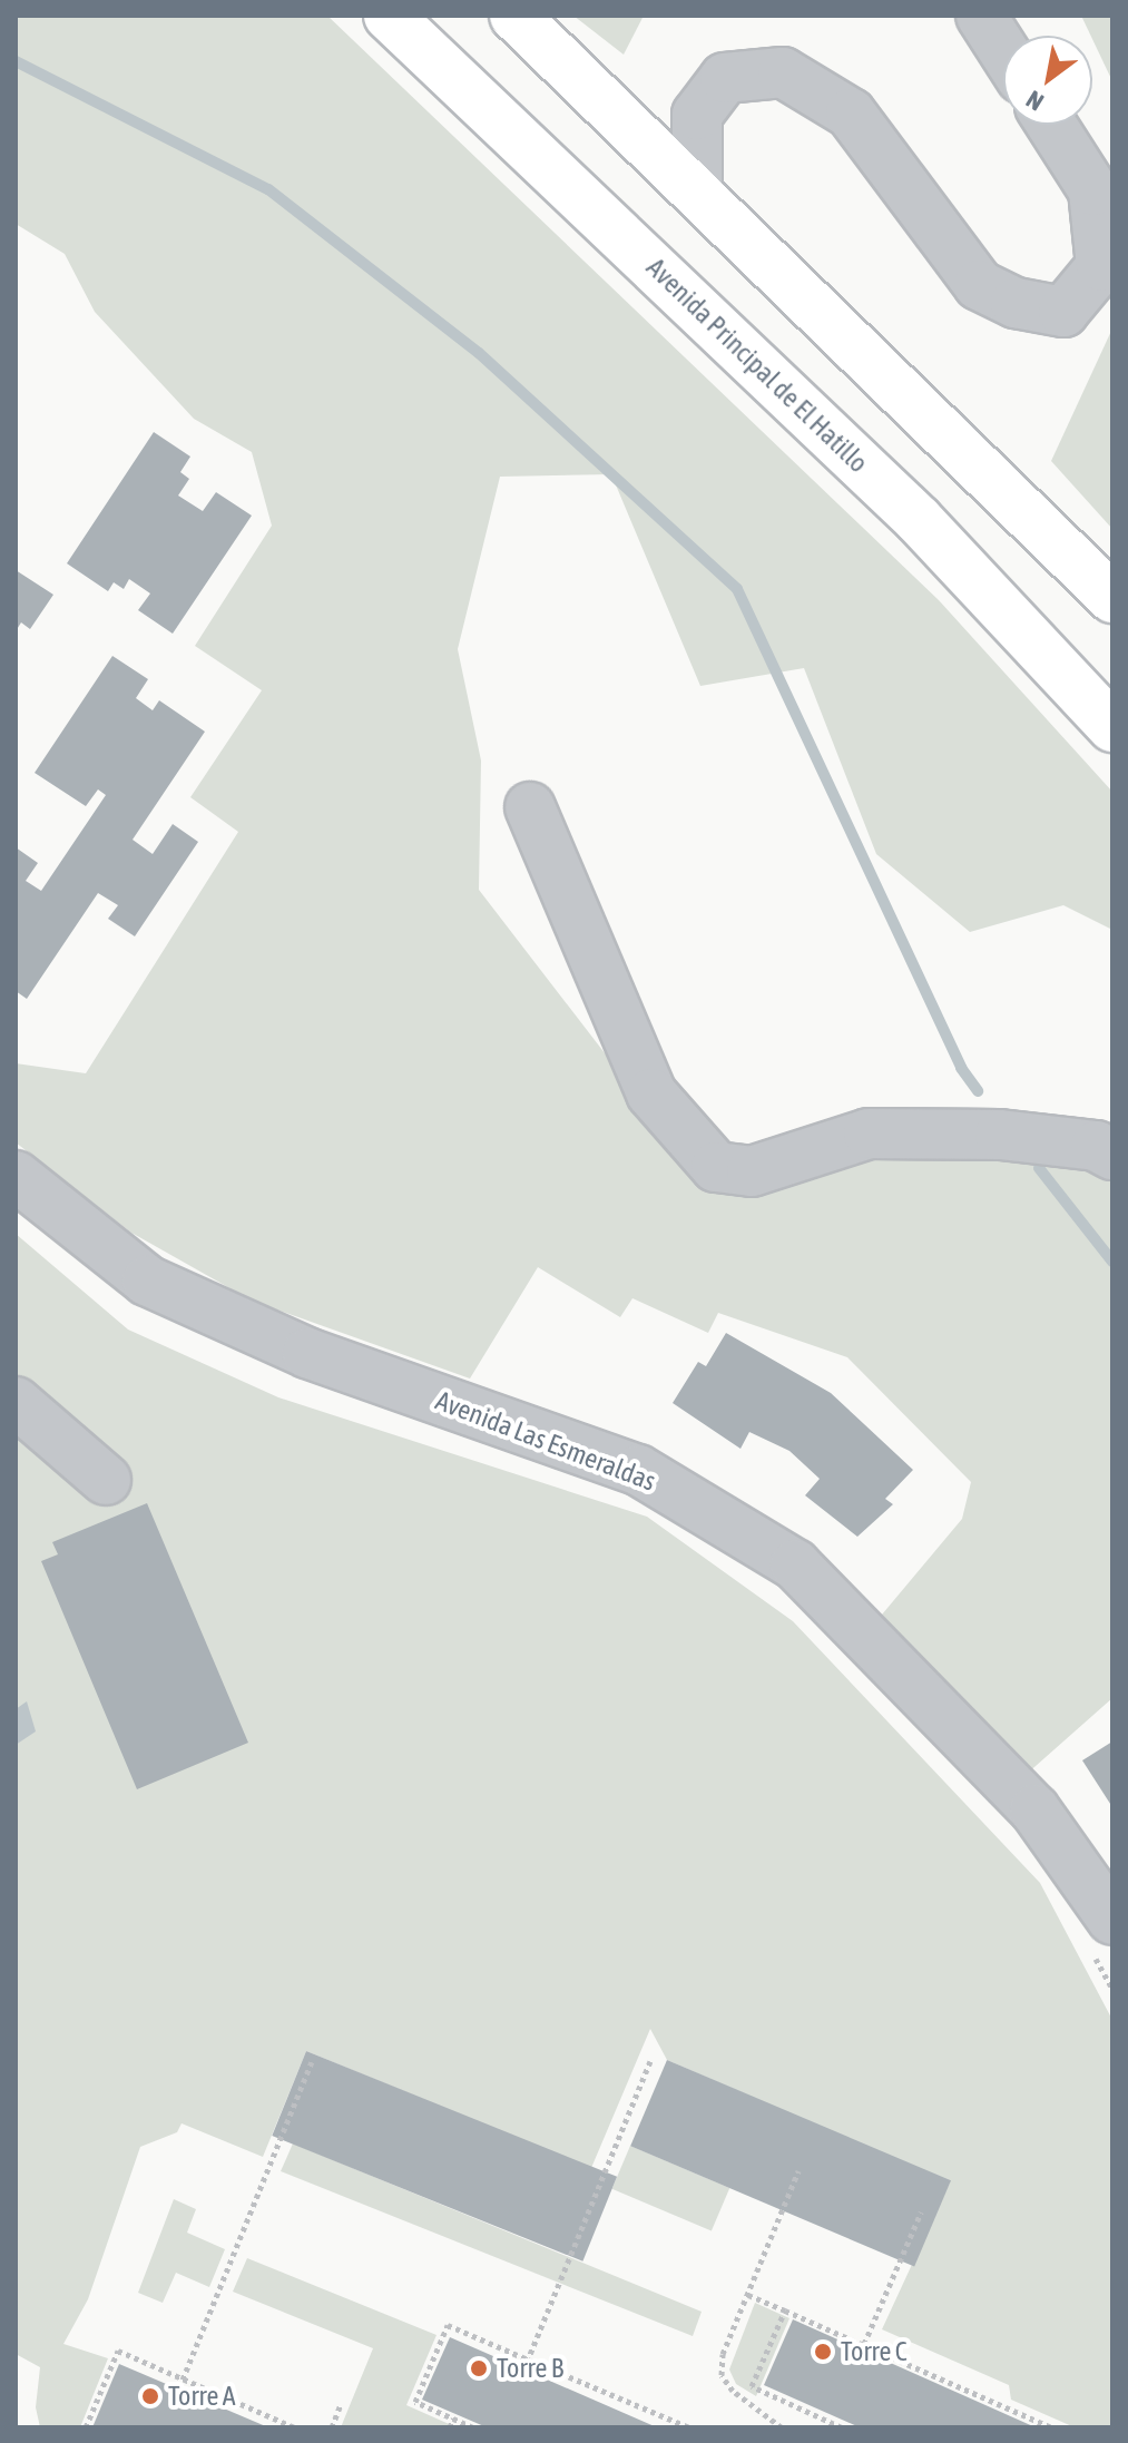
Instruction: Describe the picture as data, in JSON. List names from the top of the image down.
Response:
{
  "streets": {
    "main road": ["Avenida Principal de El Hatillo"],
    "street": ["Avenida Las Esmeraldas"]
  },
  "places": ["Torre C", "Torre B", "Torre A"],
  "north": "bottom left"
}
